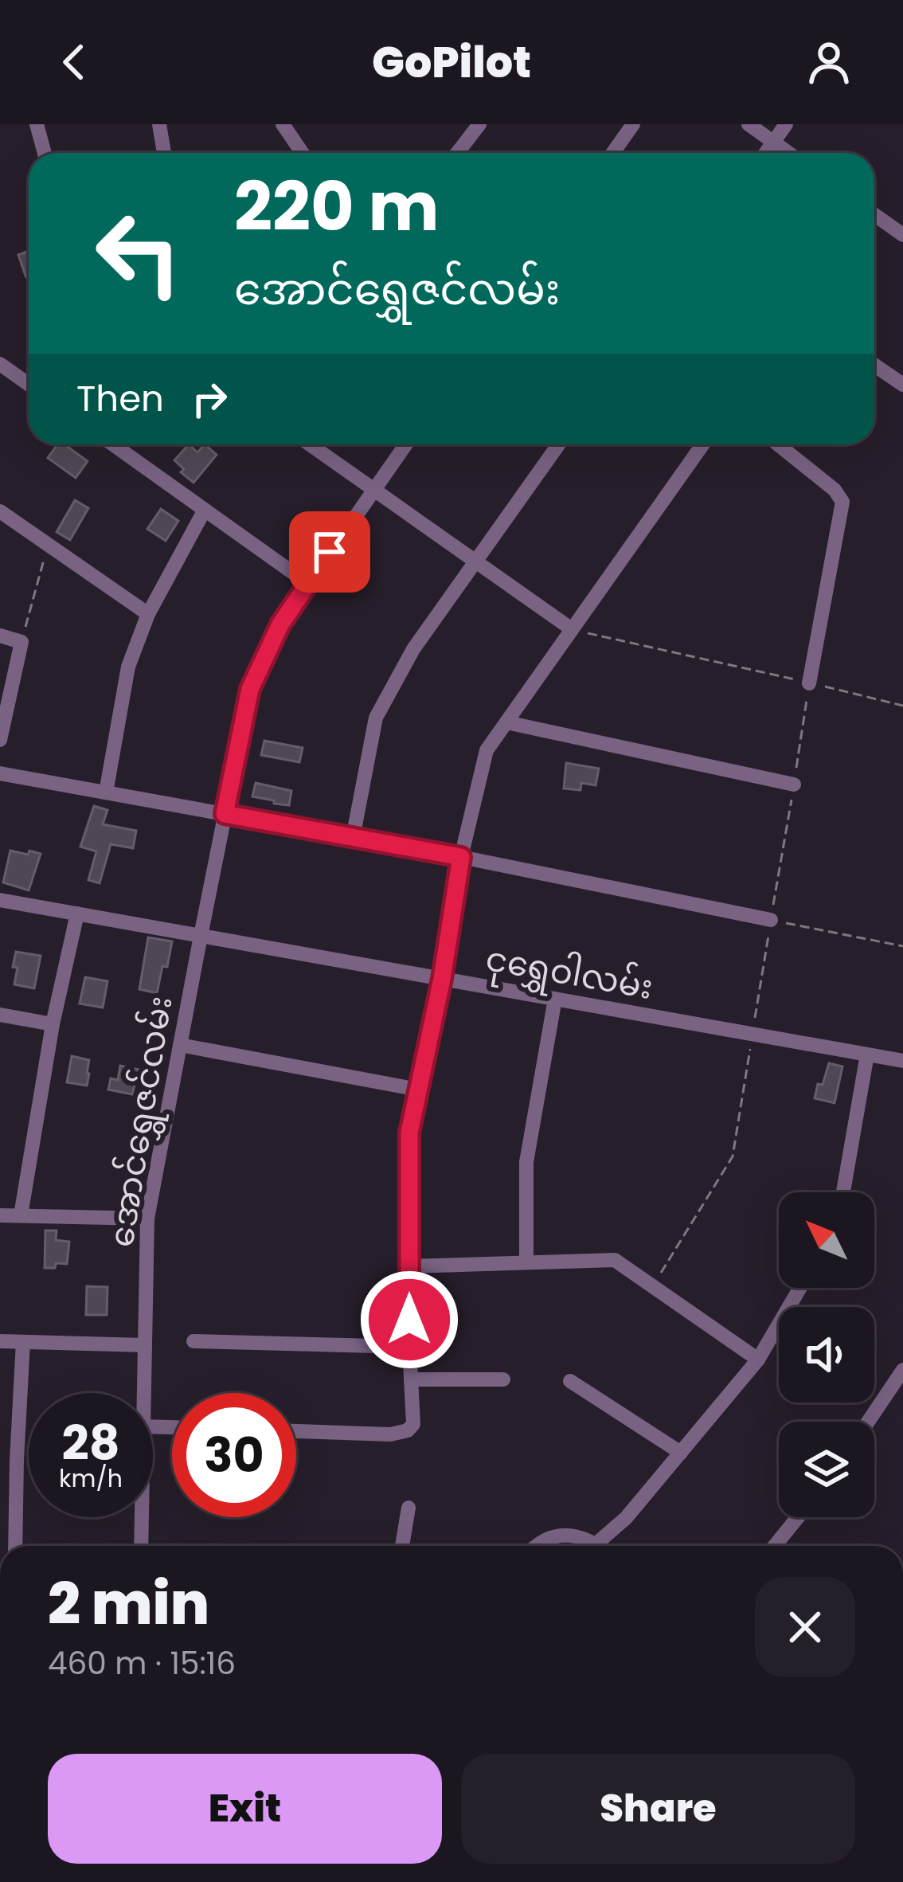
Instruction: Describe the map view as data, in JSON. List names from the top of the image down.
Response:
{
  "streets": {
    "street": ["ငုရွှေဝါလမ်း", "အောင်ရွှေဇင်လမ်း"]
  },
  "crossings": [
    ["ငုရွှေဝါလမ်း", "အောင်ရွှေဇင်လမ်း"]
  ],
  "north": "top left",
  "page": {
    "header": "GoPilot",
    "turn": ["220 m", "အောင်ရွှေဇင်လမ်း"],
    "then": "Then",
    "speed": "28 km/h",
    "limit": "30",
    "heading": ["2 min", "460 m · 15:16"],
    "buttons": ["Exit", "Share"]
  }
}
